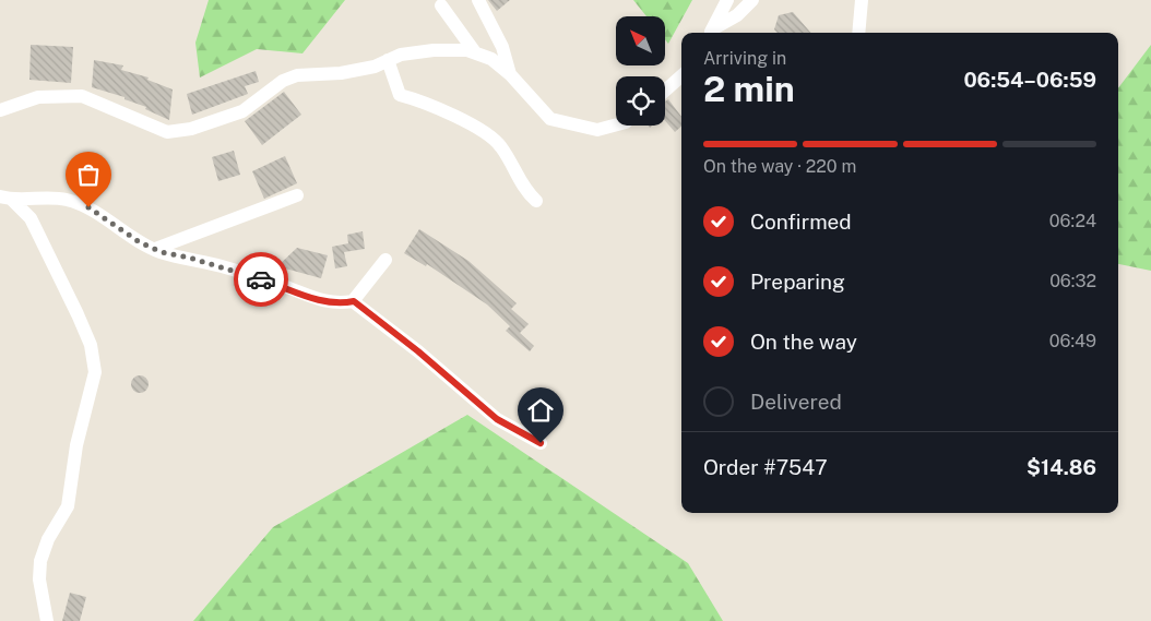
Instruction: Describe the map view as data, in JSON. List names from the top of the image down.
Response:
{
  "north": "top left",
  "page": {
    "heading": ["2 min", "Arriving in", "06:54–06:59"],
    "panel": ["Order #7547", "$14.86"],
    "bar": "On the way · 220 m",
    "list": [
      ["Confirmed", "06:24"],
      ["Preparing", "06:32"],
      ["On the way", "06:49"],
      "Delivered"
    ]
  }
}
